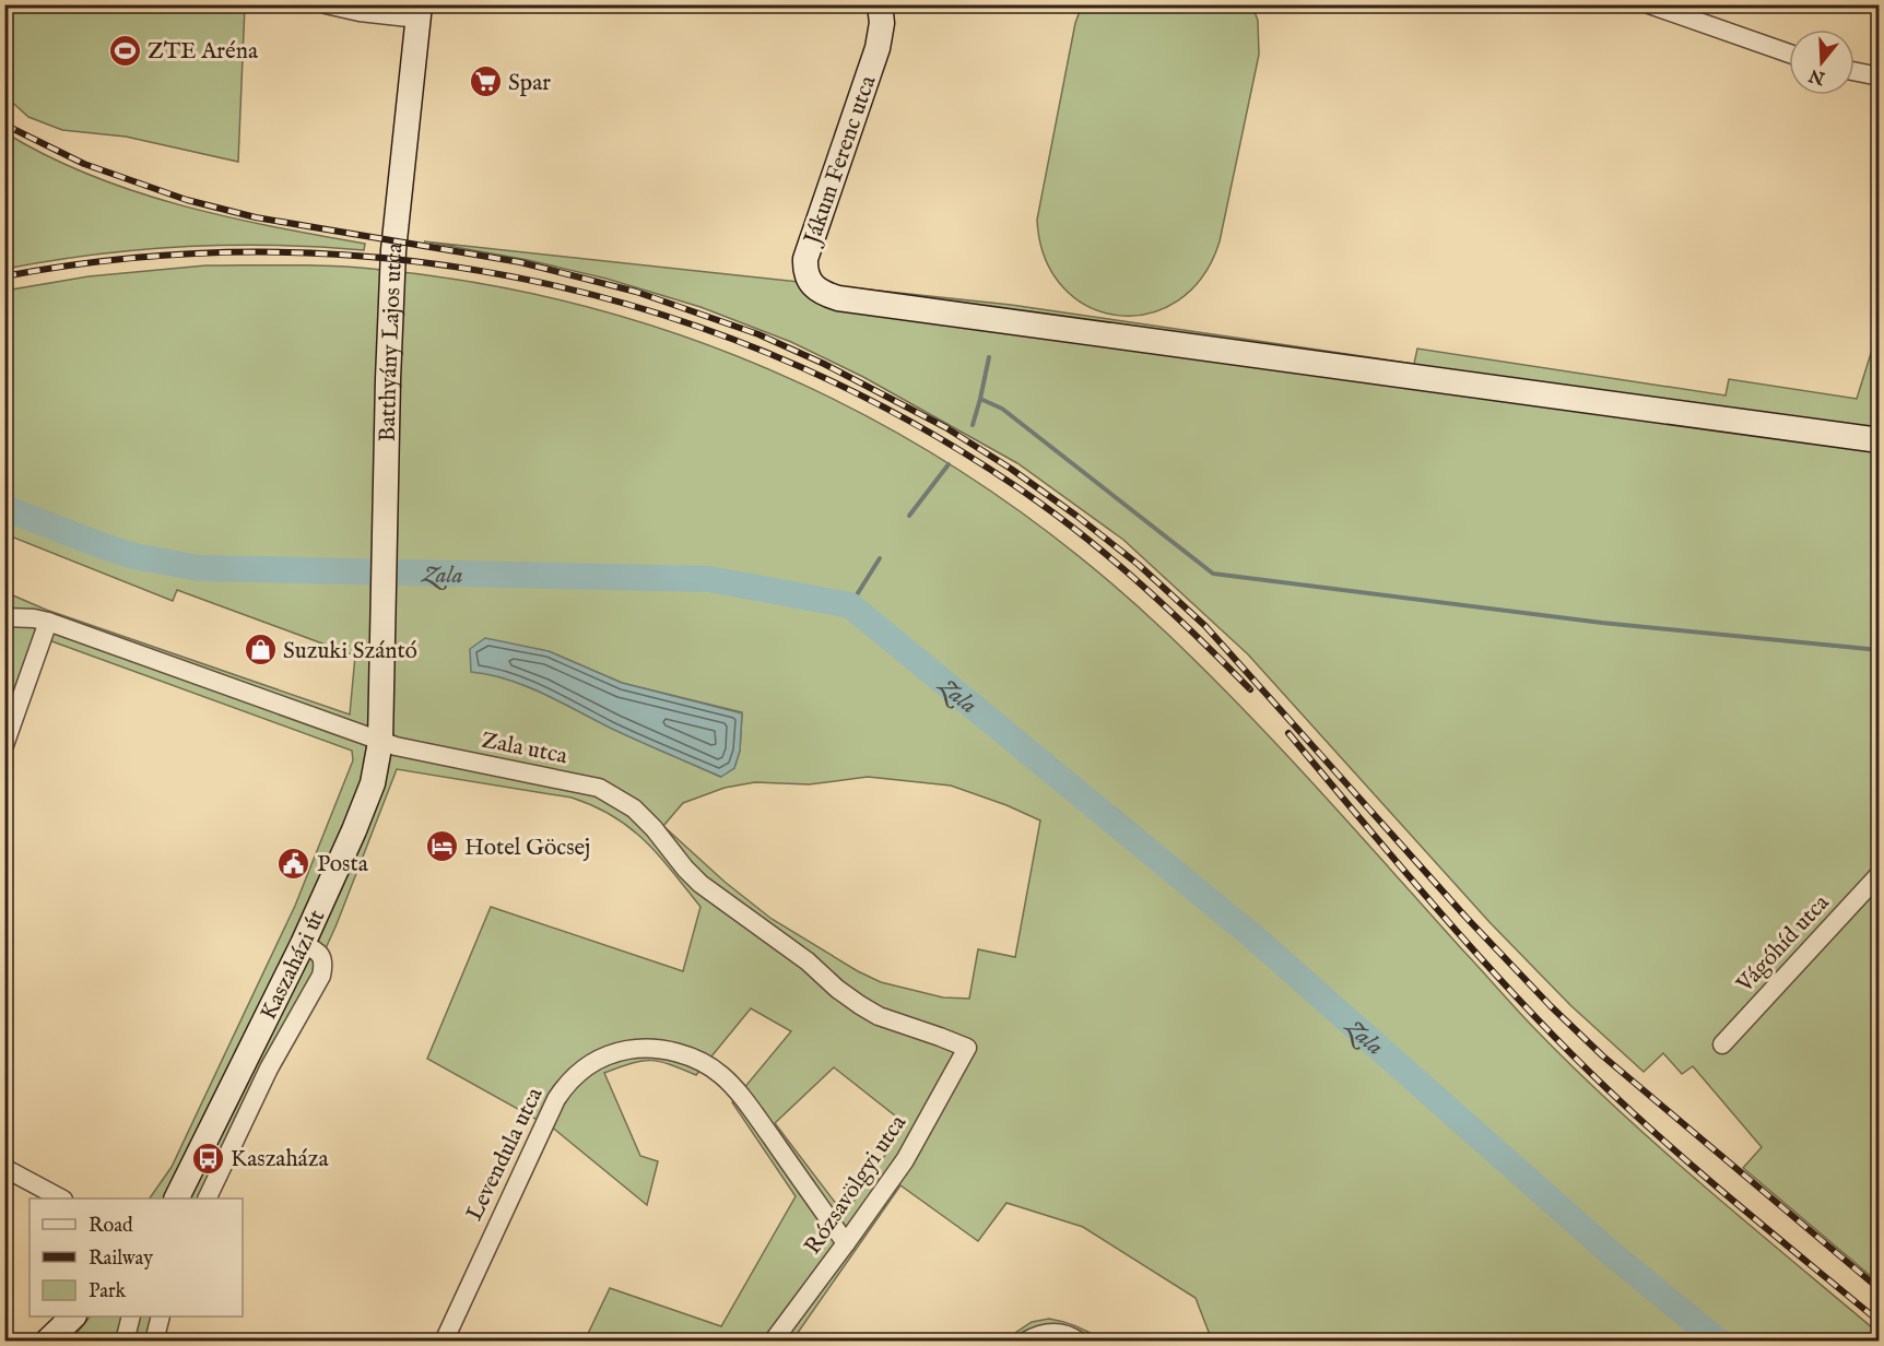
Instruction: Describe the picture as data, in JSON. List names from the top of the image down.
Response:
{
  "streets": {
    "street": [
      "Jákum Ferenc utca",
      "Batthyány Lajos utca",
      "Zala utca",
      "Vágóhíd utca",
      "Kaszaházi út",
      "Levendula utca",
      "Rózsavölgyi utca"
    ]
  },
  "crossings": [
    ["Batthyány Lajos utca", "Kaszaházi út"],
    ["Zala utca", "Kaszaházi út"],
    ["Zala utca", "Rózsavölgyi utca"],
    ["Levendula utca", "Rózsavölgyi utca"]
  ],
  "water": ["Zala"],
  "places": {
    "sports": ["ZTE Aréna"],
    "supermarket": ["Spar"],
    "shop": ["Suzuki Szántó"],
    "hotel": ["Hotel Göcsej"],
    "public building": ["Posta"],
    "bus stop": ["Kaszaháza"]
  },
  "legend": ["Road", "Railway", "Park"],
  "north": "bottom"
}
